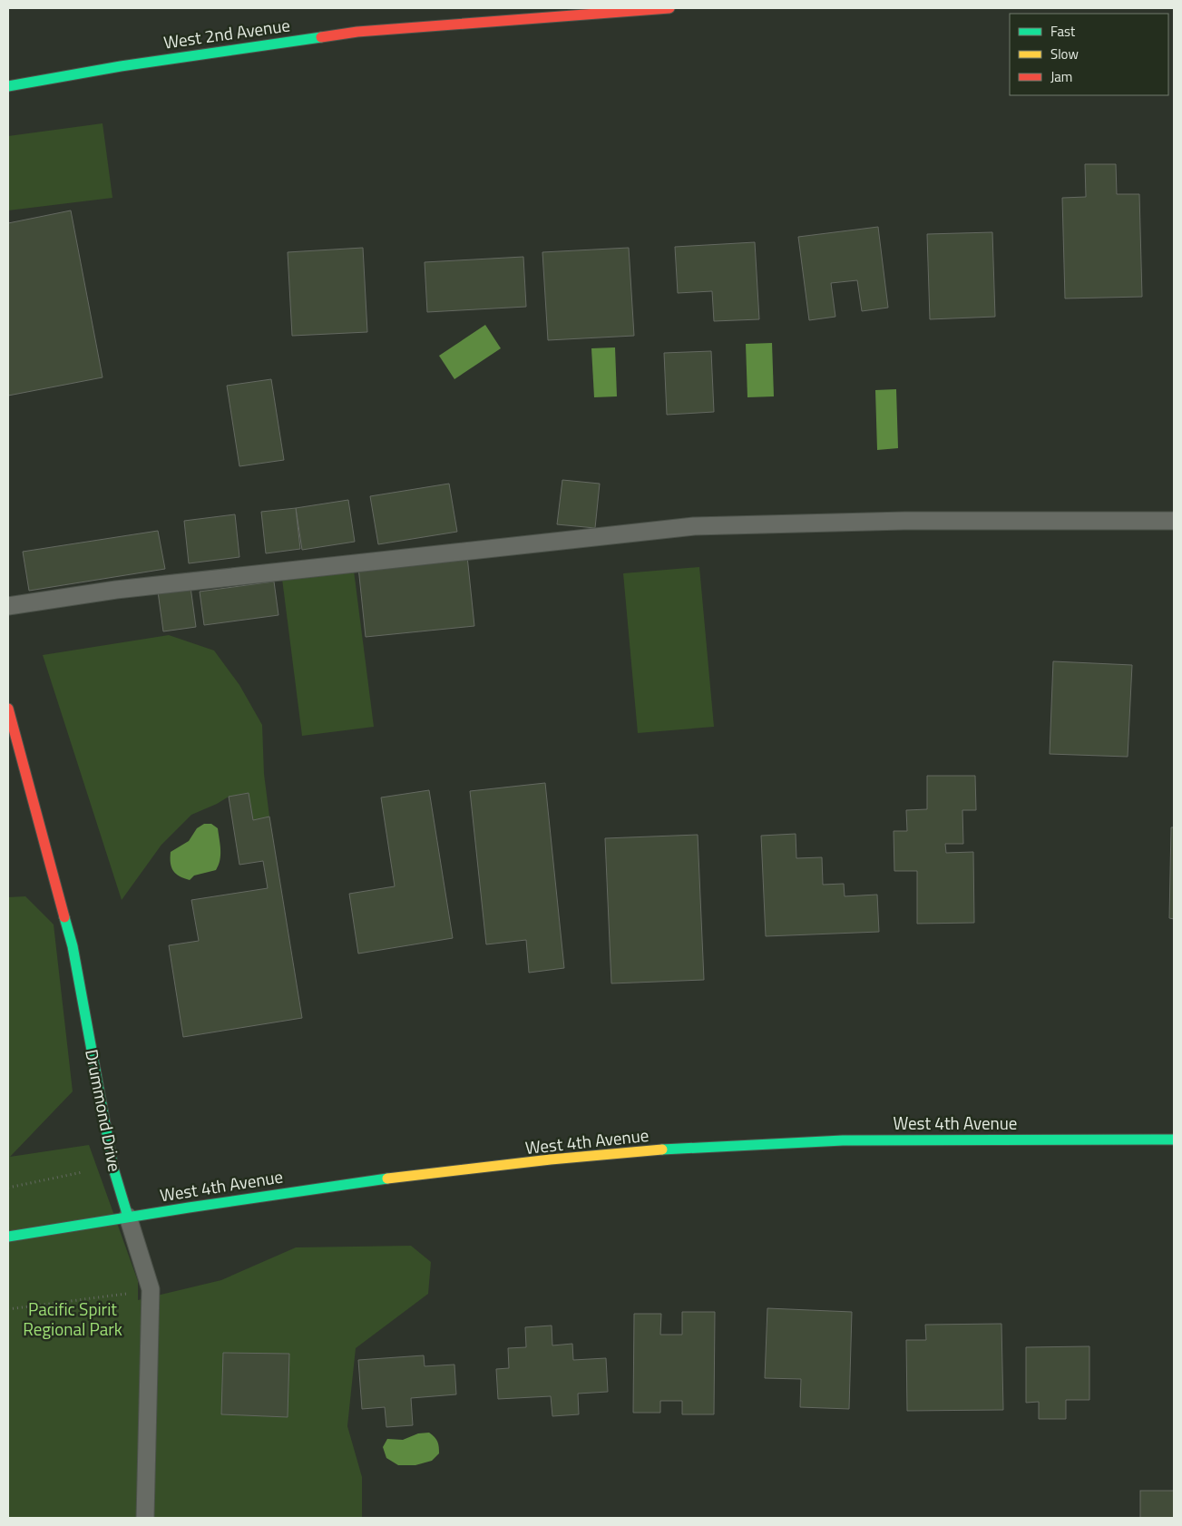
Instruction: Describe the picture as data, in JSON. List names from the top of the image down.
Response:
{
  "streets": {
    "street": ["West 2nd Avenue", "Drummond Drive", "West 4th Avenue"]
  },
  "crossings": [
    ["Drummond Drive", "West 4th Avenue"]
  ],
  "parks": ["Pacific Spirit Regional Park"],
  "legend": ["Fast", "Slow", "Jam"]
}
